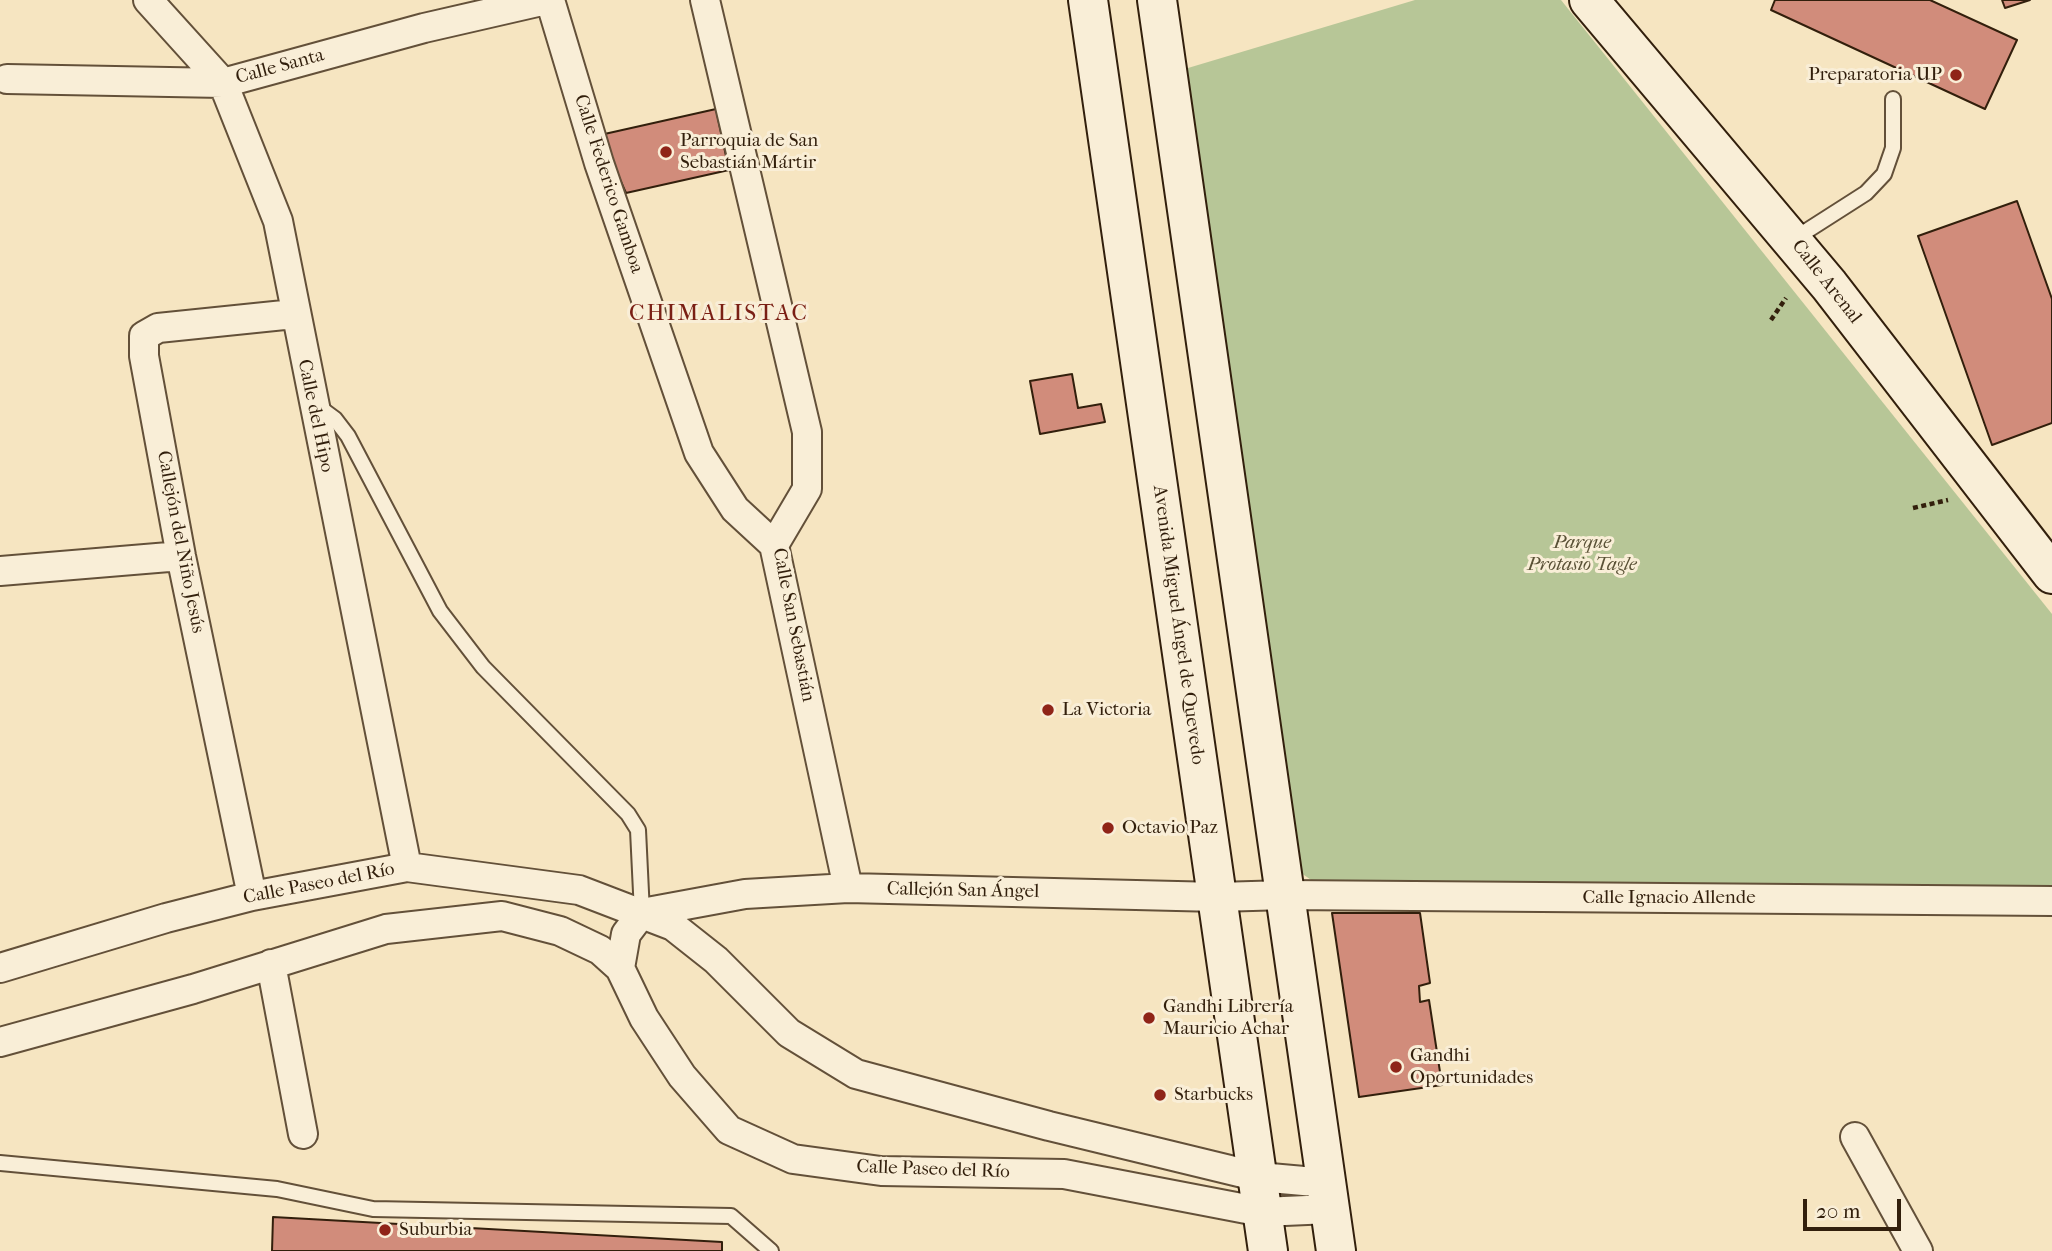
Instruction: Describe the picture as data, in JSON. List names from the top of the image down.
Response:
{
  "streets": {
    "main road": ["Calle Arenal", "Avenida Miguel Ángel de Quevedo"],
    "street": [
      "Calle Santa",
      "Calle Federico Gamboa",
      "Calle del Hipo",
      "Callejón del Niño Jesús",
      "Calle San Sebastián",
      "Calle Paseo del Río",
      "Callejón San Ángel",
      "Calle Ignacio Allende"
    ]
  },
  "crossings": [
    ["Calle Santa", "Calle Federico Gamboa"],
    ["Calle Santa", "Calle del Hipo"],
    ["Calle Federico Gamboa", "Calle San Sebastián"],
    ["Calle del Hipo", "Callejón del Niño Jesús"],
    ["Calle del Hipo", "Calle Paseo del Río"],
    ["Callejón del Niño Jesús", "Calle Paseo del Río"],
    ["Calle San Sebastián", "Callejón San Ángel"],
    ["Avenida Miguel Ángel de Quevedo", "Calle Paseo del Río"],
    ["Avenida Miguel Ángel de Quevedo", "Callejón San Ángel"],
    ["Calle Paseo del Río", "Callejón San Ángel"],
    ["Callejón San Ángel", "Calle Ignacio Allende"]
  ],
  "districts": ["CHIMALISTAC"],
  "parks": ["Parque Protasio Tagle"],
  "places": [
    "Preparatoria UP",
    "Parroquia de San Sebastián Mártir",
    "La Victoria",
    "Octavio Paz",
    "Gandhi Librería Mauricio Achar",
    "Gandhi Oportunidades",
    "Starbucks",
    "Suburbia"
  ],
  "scale_bar": "20 m"
}
